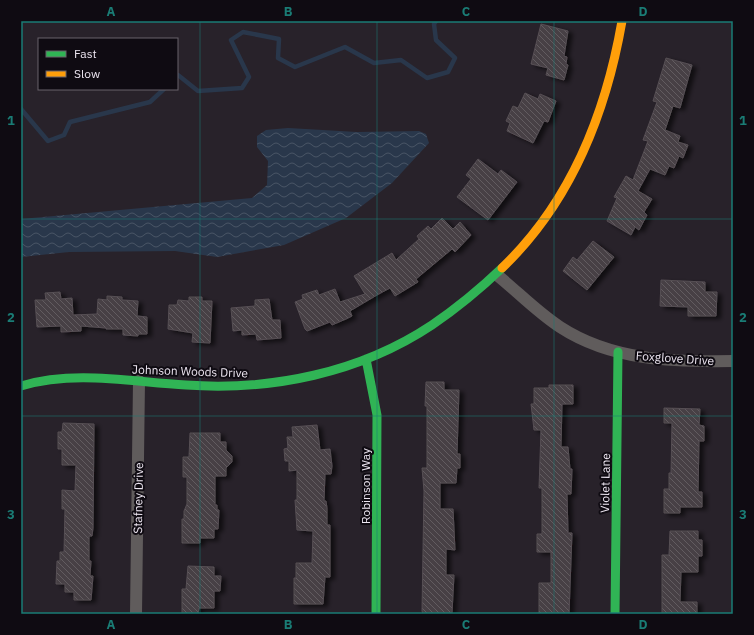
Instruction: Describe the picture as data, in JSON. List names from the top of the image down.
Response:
{
  "streets": {
    "street": [
      "Foxglove Drive",
      "Johnson Woods Drive",
      "Violet Lane",
      "Robinson Way",
      "Stafney Drive"
    ]
  },
  "crossings": [
    ["Foxglove Drive", "Johnson Woods Drive"],
    ["Foxglove Drive", "Violet Lane"],
    ["Johnson Woods Drive", "Robinson Way"],
    ["Johnson Woods Drive", "Stafney Drive"]
  ],
  "legend": ["Fast", "Slow"],
  "grid": {
    "columns": [
      "A",
      "B",
      "C",
      "D"
    ],
    "rows": ["1", "2", "3"]
  }
}
